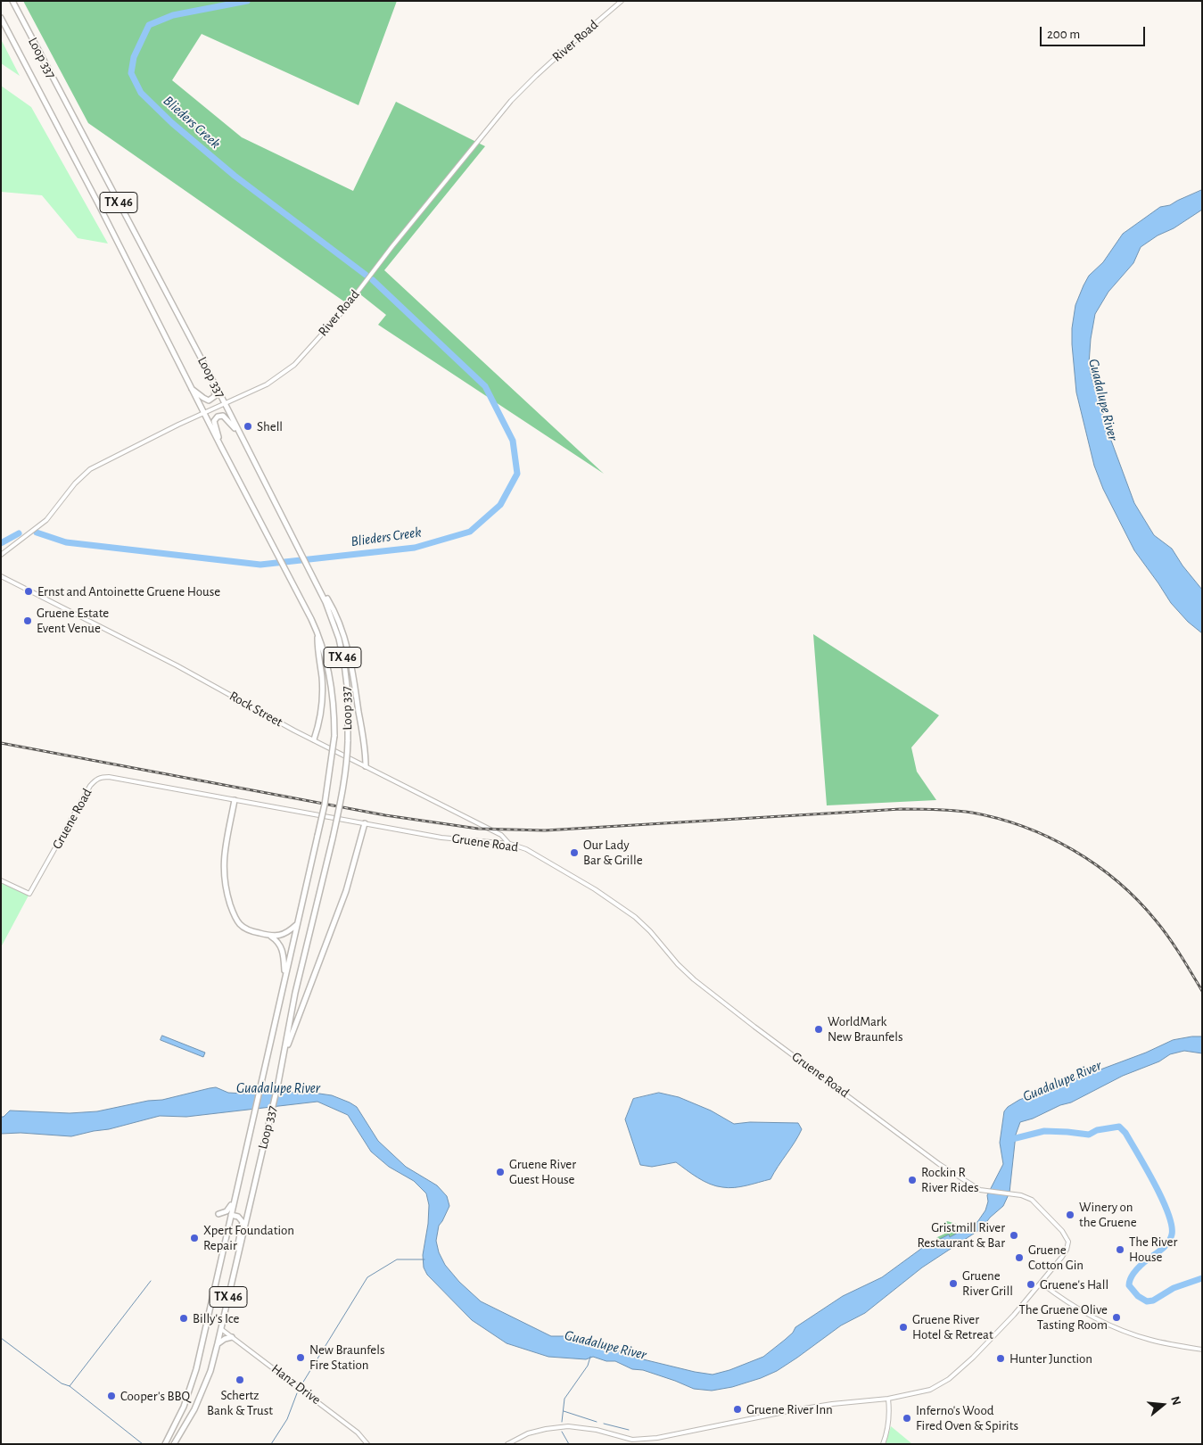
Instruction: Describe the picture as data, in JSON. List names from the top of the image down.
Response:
{
  "streets": {
    "main road": ["Loop 337", "TX 46"],
    "street": [
      "River Road",
      "Rock Street",
      "Gruene Road",
      "Hanz Drive"
    ]
  },
  "crossings": [
    ["River Road", "Loop 337"],
    ["Loop 337", "Hanz Drive"],
    ["Rock Street", "Gruene Road"]
  ],
  "water": ["Blieders Creek", "Guadalupe River"],
  "places": [
    "Shell",
    "Ernst and Antoinette Gruene House",
    "Gruene Estate Event Venue",
    "Our Lady Bar & Grille",
    "WorldMark New Braunfels",
    "Gruene River Guest House",
    "Rockin R River Rides",
    "Winery on the Gruene",
    "Gristmill River Restaurant & Bar",
    "Xpert Foundation Repair",
    "The River House",
    "Gruene Cotton Gin",
    "Gruene River Grill",
    "Gruene's Hall",
    "The Gruene Olive Tasting Room",
    "Billy's Ice",
    "Gruene River Hotel & Retreat",
    "New Braunfels Fire Station",
    "Hunter Junction",
    "Schertz Bank & Trust",
    "Cooper's BBQ",
    "Gruene River Inn",
    "Inferno's Wood Fired Oven & Spirits"
  ],
  "scale_bar": "200 m",
  "north": "right"
}
